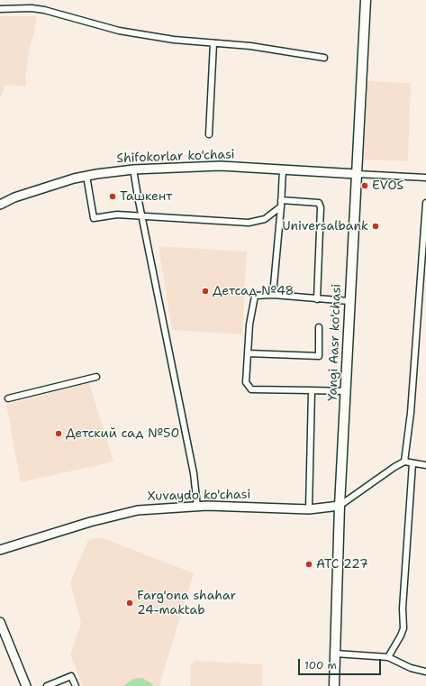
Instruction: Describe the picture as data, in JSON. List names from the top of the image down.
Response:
{
  "streets": {
    "main road": ["Yangi Aasr ko'chasi"],
    "street": ["Shifokorlar ko'chasi", "Xuvaydo ko'chasi"]
  },
  "crossings": [
    ["Shifokorlar ko'chasi", "Yangi Aasr ko'chasi"],
    ["Yangi Aasr ko'chasi", "Xuvaydo ko'chasi"]
  ],
  "places": [
    "EVOS",
    "Ташкент",
    "Universalbank",
    "Детсад №48",
    "Детский сад №50",
    "АТС 227",
    "Farg'ona shahar 24-maktab"
  ],
  "scale_bar": "100 m"
}
